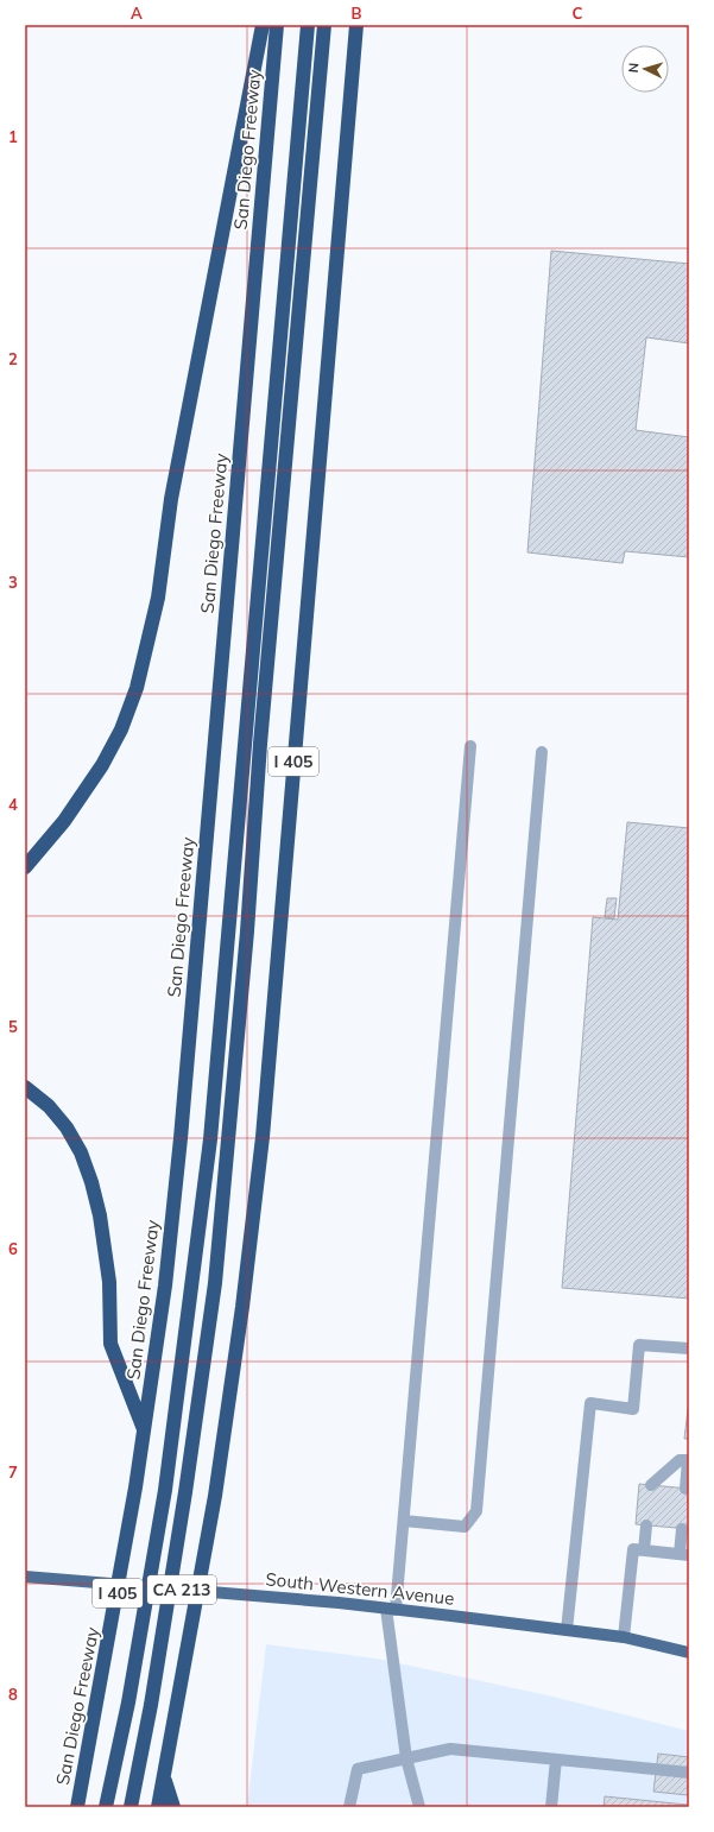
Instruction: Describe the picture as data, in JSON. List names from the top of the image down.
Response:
{
  "streets": {
    "highway": ["San Diego Freeway", "I 405"],
    "main road": ["South Western Avenue", "CA 213"]
  },
  "north": "left",
  "grid": {
    "columns": ["A", "B", "C"],
    "rows": [
      "1",
      "2",
      "3",
      "4",
      "5",
      "6",
      "7",
      "8"
    ]
  }
}
